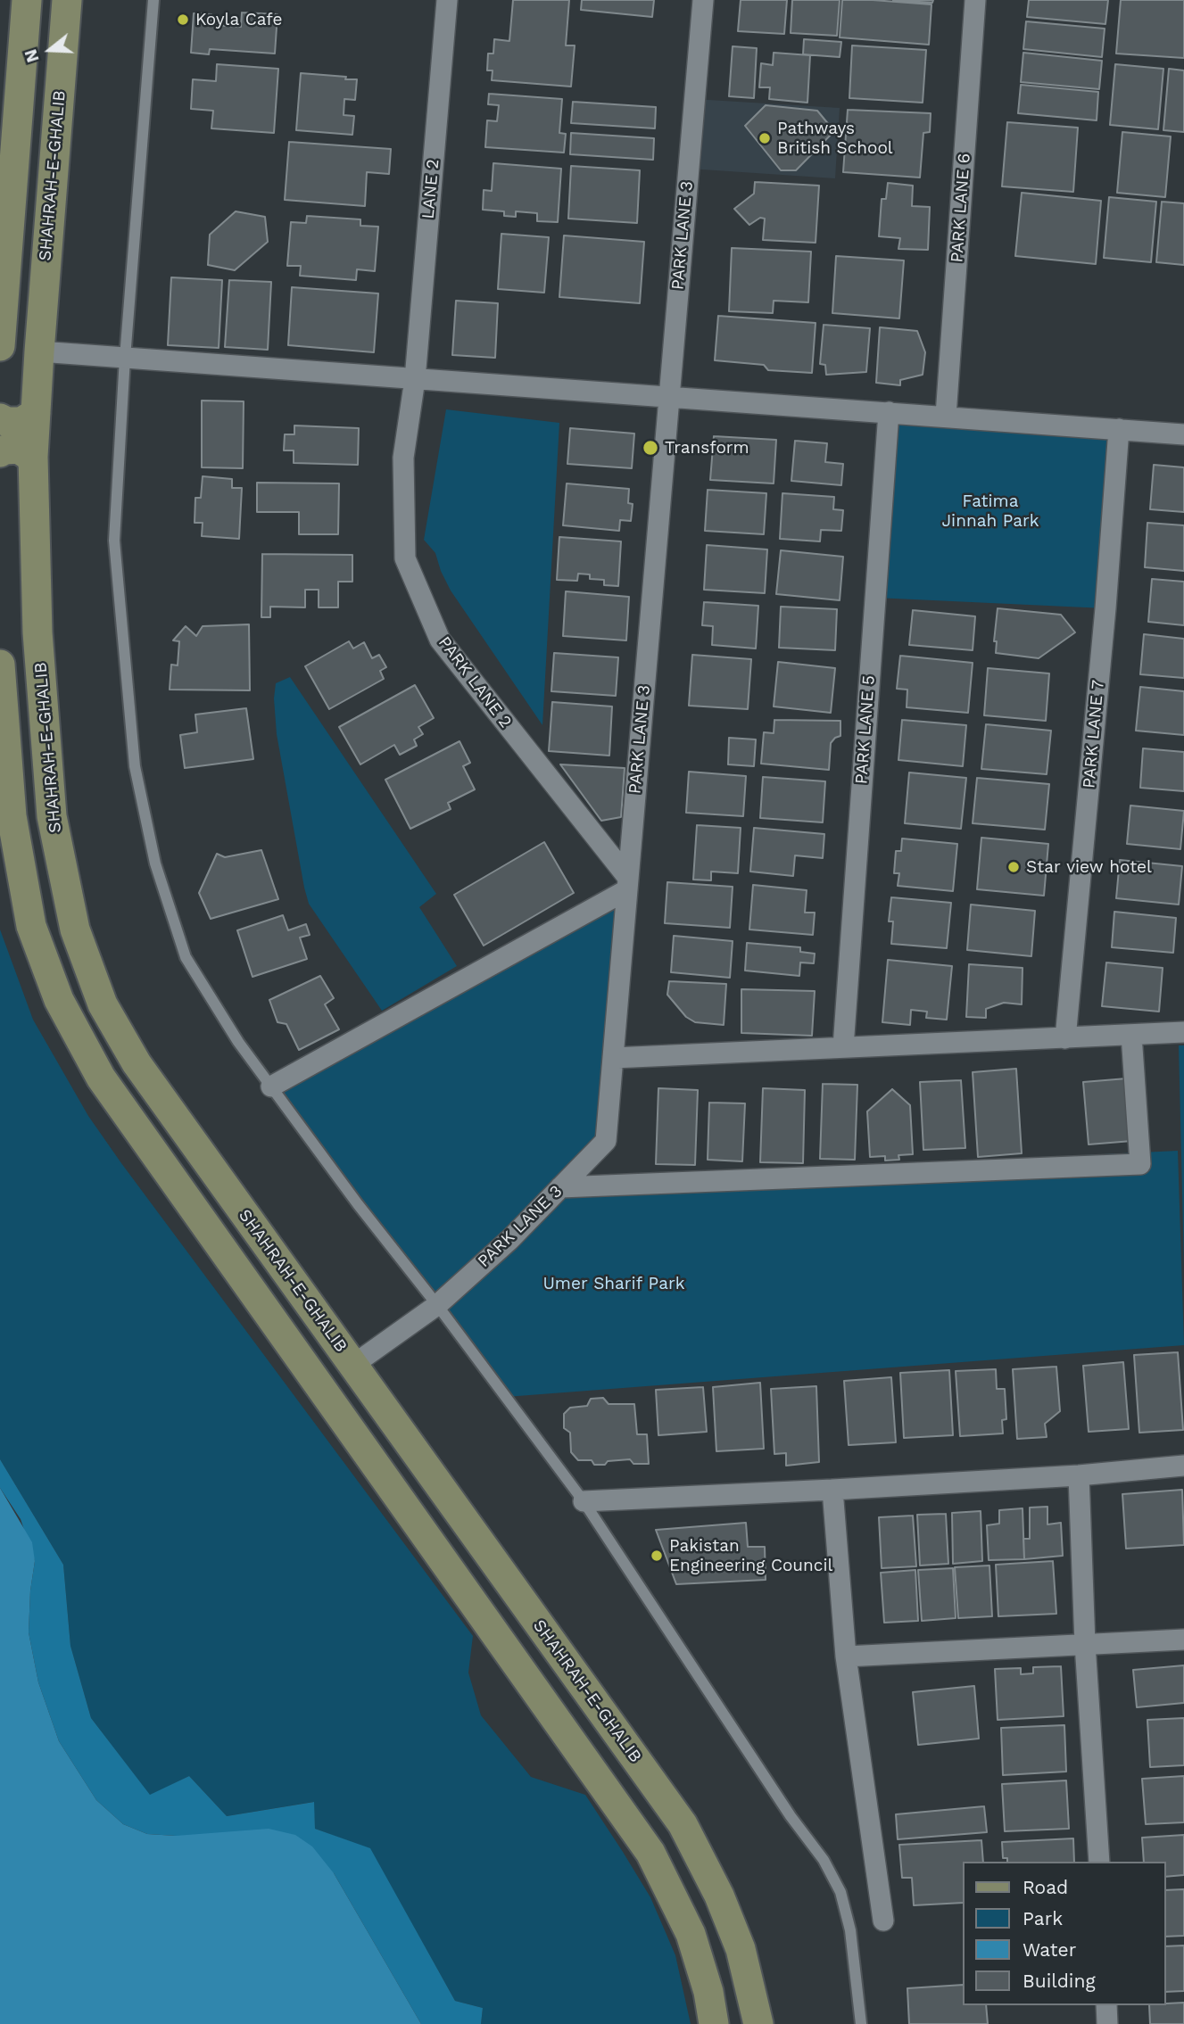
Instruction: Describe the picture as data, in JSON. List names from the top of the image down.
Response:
{
  "streets": {
    "main road": ["SHAHRAH-E-GHALIB"],
    "street": [
      "LANE 2",
      "PARK LANE 6",
      "PARK LANE 3",
      "PARK LANE 2",
      "PARK LANE 5",
      "PARK LANE 7"
    ]
  },
  "crossings": [
    ["SHAHRAH-E-GHALIB", "PARK LANE 3"],
    ["LANE 2", "PARK LANE 2"],
    ["PARK LANE 3", "PARK LANE 2"]
  ],
  "parks": ["Fatima Jinnah Park", "Umer Sharif Park"],
  "places": [
    "Koyla Cafe",
    "Pathways British School",
    "Transform",
    "Star view hotel",
    "Pakistan Engineering Council"
  ],
  "legend": [
    "Road",
    "Park",
    "Water",
    "Building"
  ],
  "north": "left"
}
